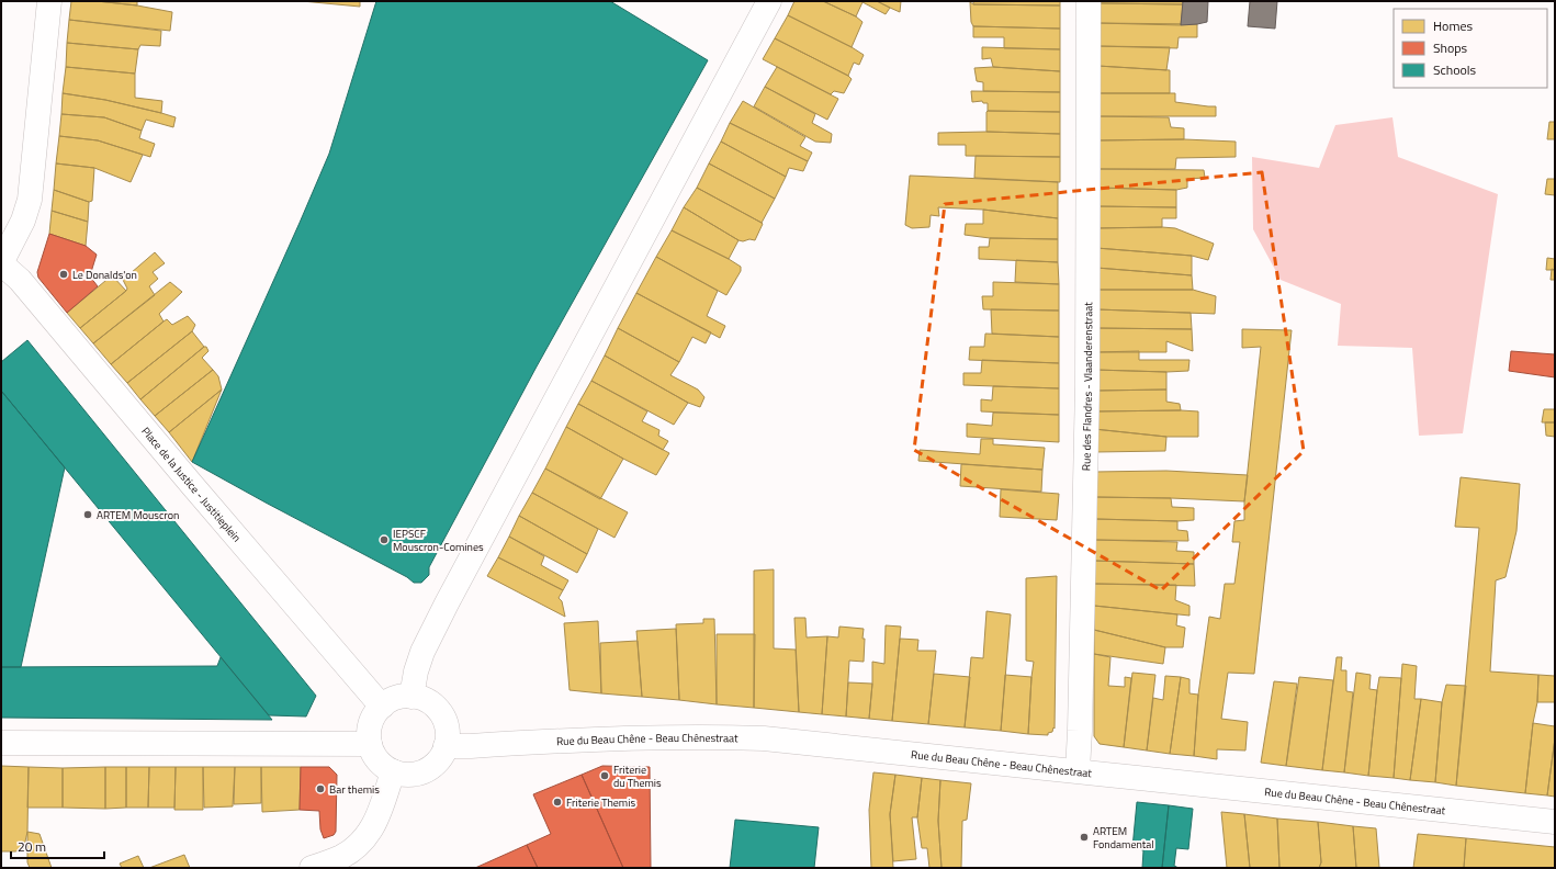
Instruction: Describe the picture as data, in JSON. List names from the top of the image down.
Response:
{
  "streets": {
    "street": ["Rue des Flandres - Vlaanderenstraat", "Place de la Justice - Justitieplein", "Rue du Beau Chêne - Beau Chênestraat"]
  },
  "crossings": [
    ["Rue des Flandres - Vlaanderenstraat", "Rue du Beau Chêne - Beau Chênestraat"],
    ["Place de la Justice - Justitieplein", "Rue du Beau Chêne - Beau Chênestraat"]
  ],
  "places": [
    "Le Donalds'on",
    "ARTEM Mouscron",
    "IEPSCF Mouscron-Comines",
    "Friterie du Themis",
    "Bar themis",
    "Friterie Themis",
    "ARTEM Fondamental"
  ],
  "legend": ["Homes", "Shops", "Schools"],
  "scale_bar": "20 m"
}
